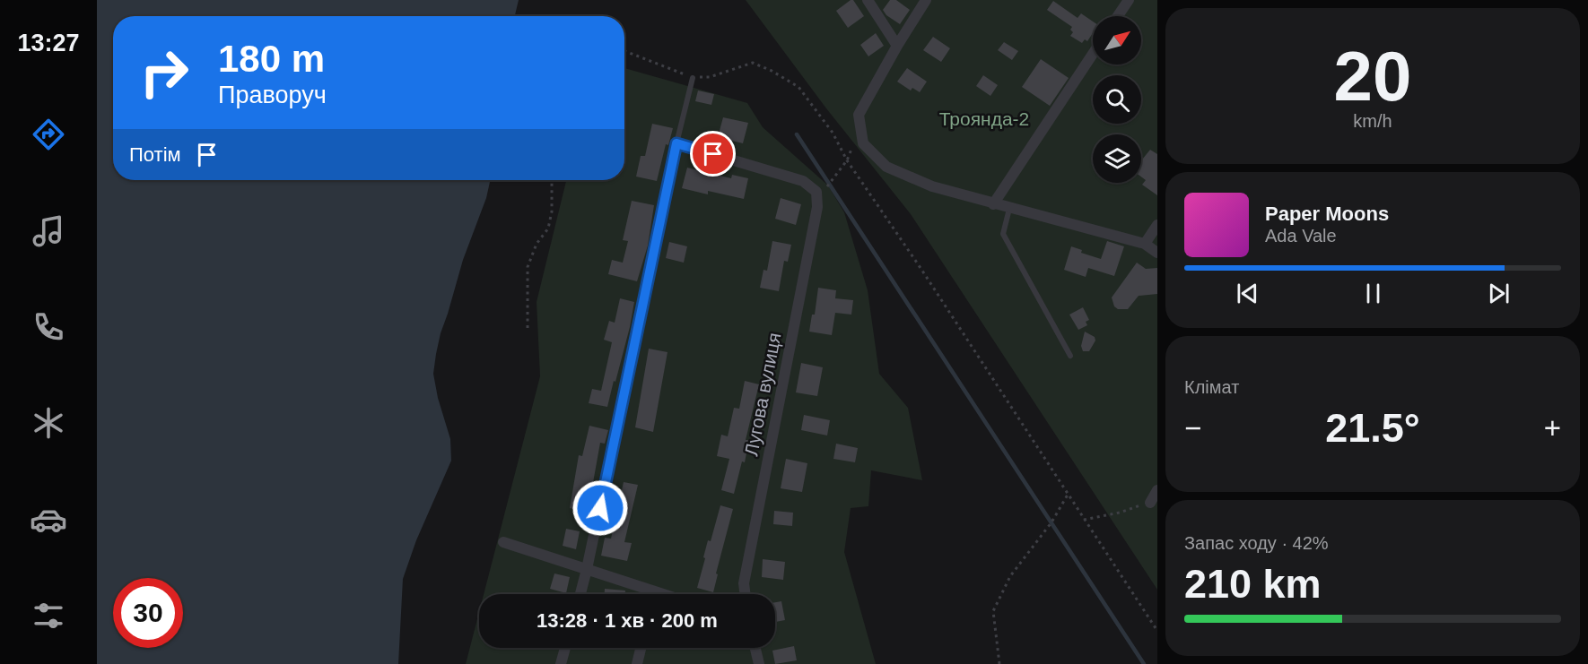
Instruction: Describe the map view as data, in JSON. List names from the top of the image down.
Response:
{
  "streets": {
    "street": ["Лугова вулиця"]
  },
  "parks": ["Троянда-2"],
  "north": "top right",
  "page": {
    "tabs": "13:27",
    "tile": [
      ["20", "km/h"],
      "Клімат",
      ["Запас ходу · 42%", "210 km"]
    ],
    "turn": ["180 m", "Праворуч"],
    "then": "Потім",
    "song": ["Paper Moons", "Ada Vale"],
    "heat": ["−", "21.5°", "+"],
    "limit": "30",
    "trip": "13:28 · 1 хв · 200 m"
  }
}
